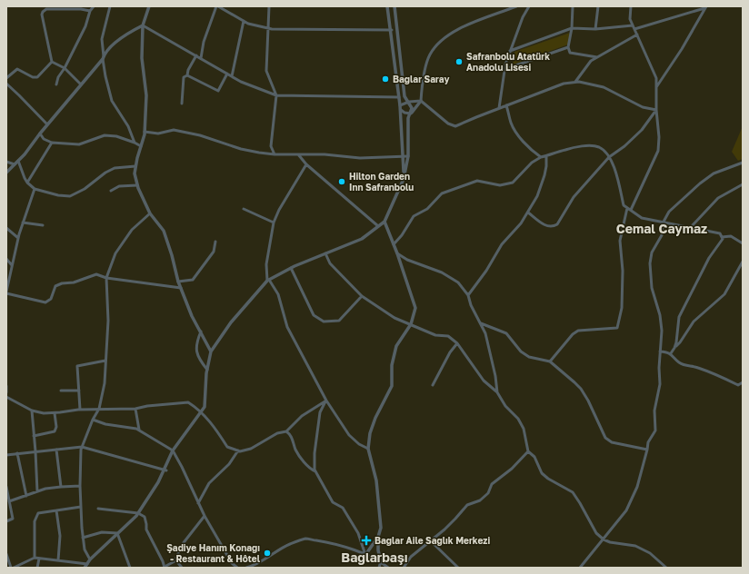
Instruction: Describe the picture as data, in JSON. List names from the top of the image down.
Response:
{
  "districts": ["Cemal Caymaz", "Bağlarbaşı"],
  "places": {
    "other": [
      "Safranbolu Atatürk Anadolu Lisesi",
      "Bağlar Saray",
      "Hilton Garden Inn Safranbolu",
      "Şadiye Hanım Konağı - Restaurant & Hôtel"
    ],
    "health": ["Bağlar Aile Sağlık Merkezi"]
  }
}
